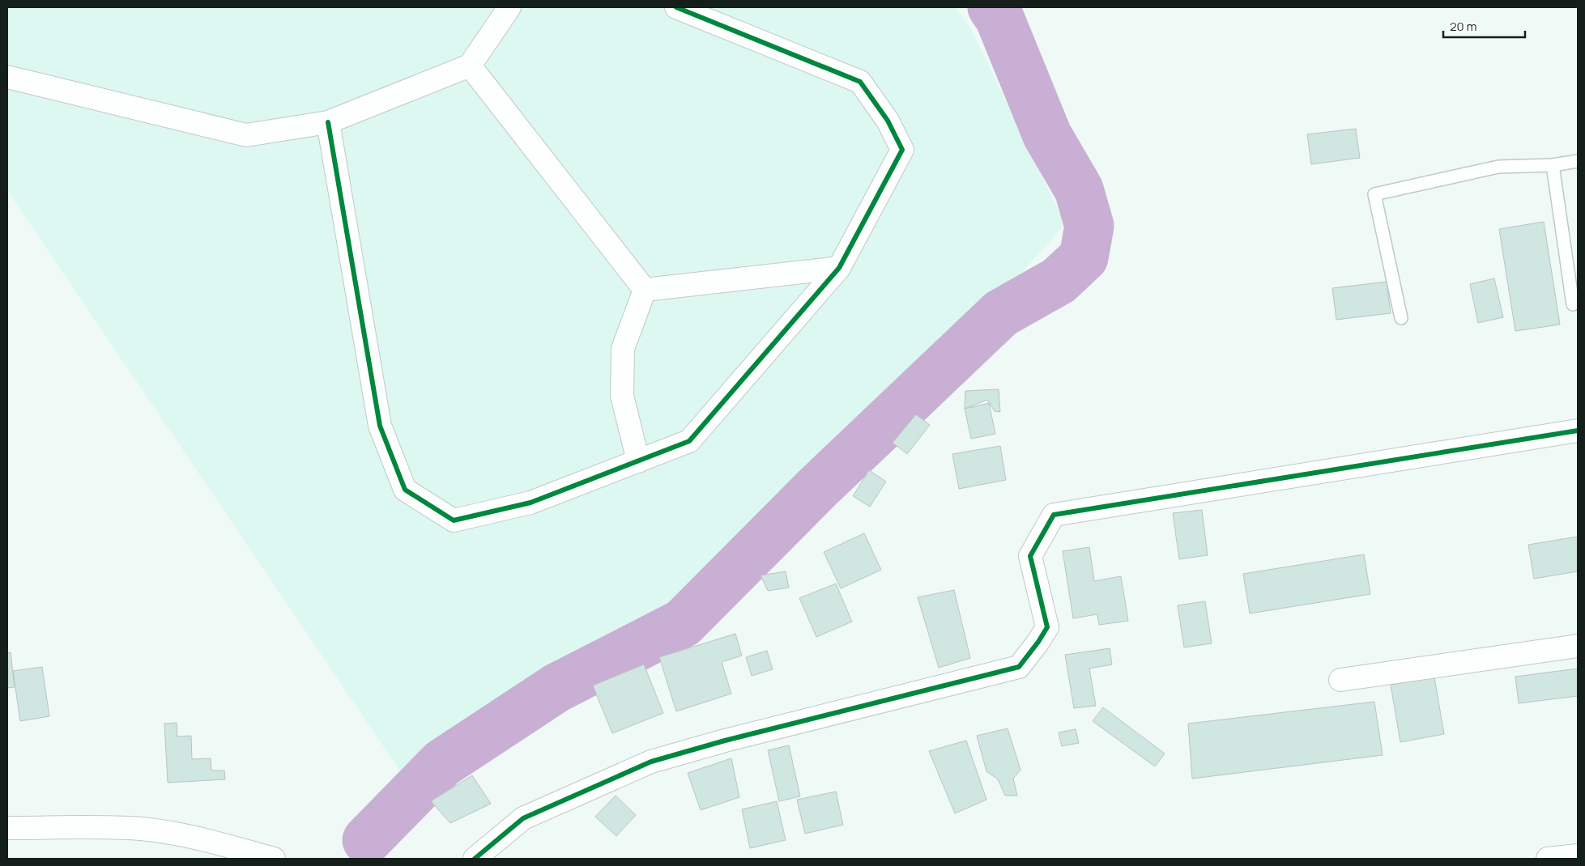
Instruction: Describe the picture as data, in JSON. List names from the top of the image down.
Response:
{
  "scale_bar": "20 m"
}
